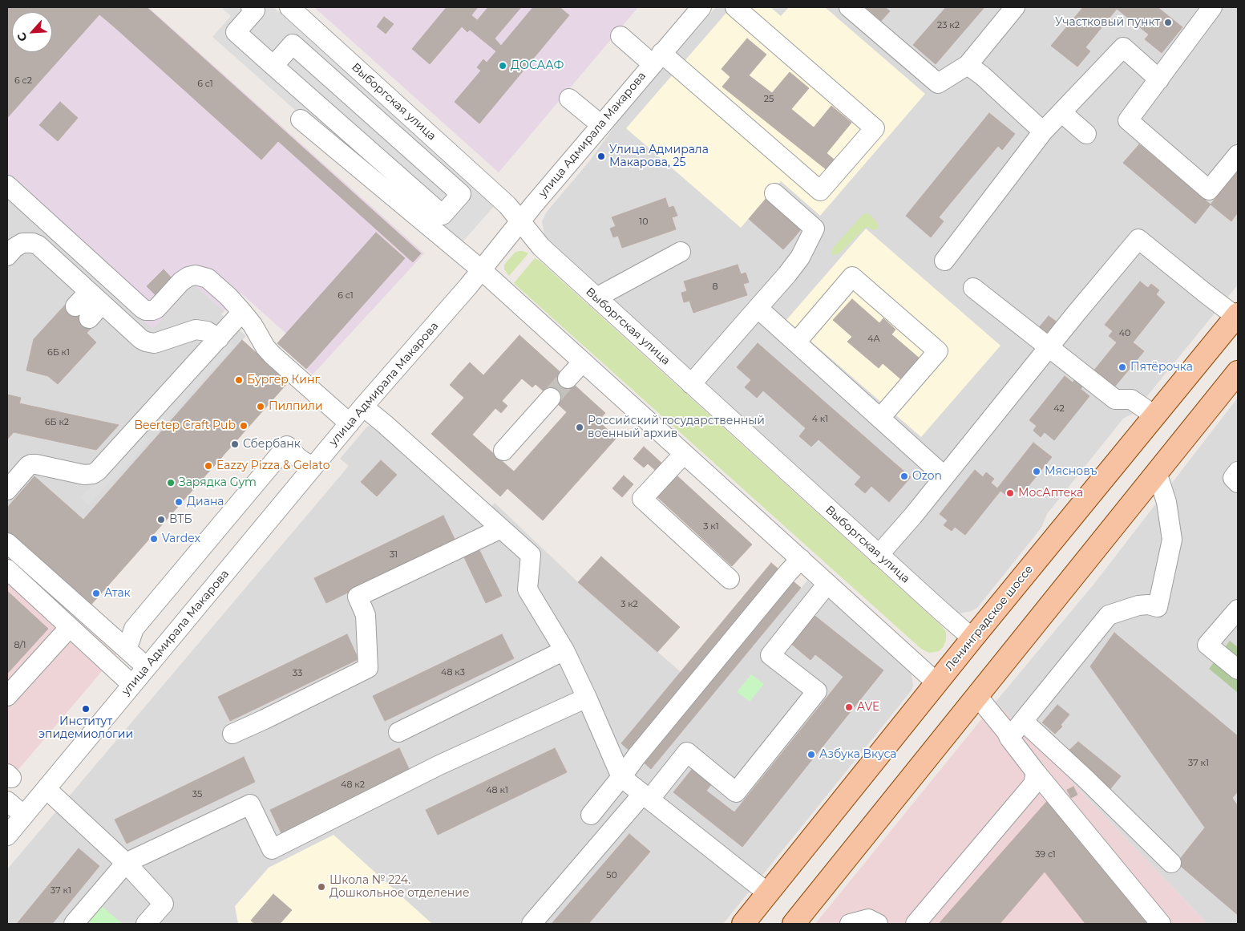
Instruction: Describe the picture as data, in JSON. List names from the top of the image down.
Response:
{
  "streets": {
    "main road": ["Ленинградское шоссе"],
    "street": ["Выборгская улица", "улица Адмирала Макарова"]
  },
  "crossings": [
    ["Выборгская улица", "улица Адмирала Макарова"],
    ["Выборгская улица", "Ленинградское шоссе"]
  ],
  "places": [
    "Участковый пункт",
    "ДОСААФ",
    "Улица Адмирала Макарова, 25",
    "Пятёрочка",
    "Бургер Кинг",
    "Пилпили",
    "Beertep Craft Pub",
    "Российский государственный военный архив",
    "Сбербанк",
    "Eazzy Pizza & Gelato",
    "Мясновъ",
    "Ozon",
    "Зарядка Gym",
    "МосАптека",
    "Диана",
    "ВТБ",
    "Vardex",
    "Атак",
    "AVE",
    "Институт эпидемиологии",
    "Азбука Вкуса",
    "Школа № 224. Дошкольное отделение"
  ],
  "house_numbers": [
    "23 к2",
    "6 с2",
    "6 с1",
    "25",
    "10",
    "8",
    "6 с1",
    "40",
    "4А",
    "6Б к1",
    "42",
    "4 к1",
    "6Б к2",
    "3 к1",
    "31",
    "3 к2",
    "8/1",
    "48 к3",
    "33",
    "37 к1",
    "48 к2",
    "48 к1",
    "35",
    "39 с1",
    "50",
    "37 к1"
  ],
  "north": "bottom left"
}
